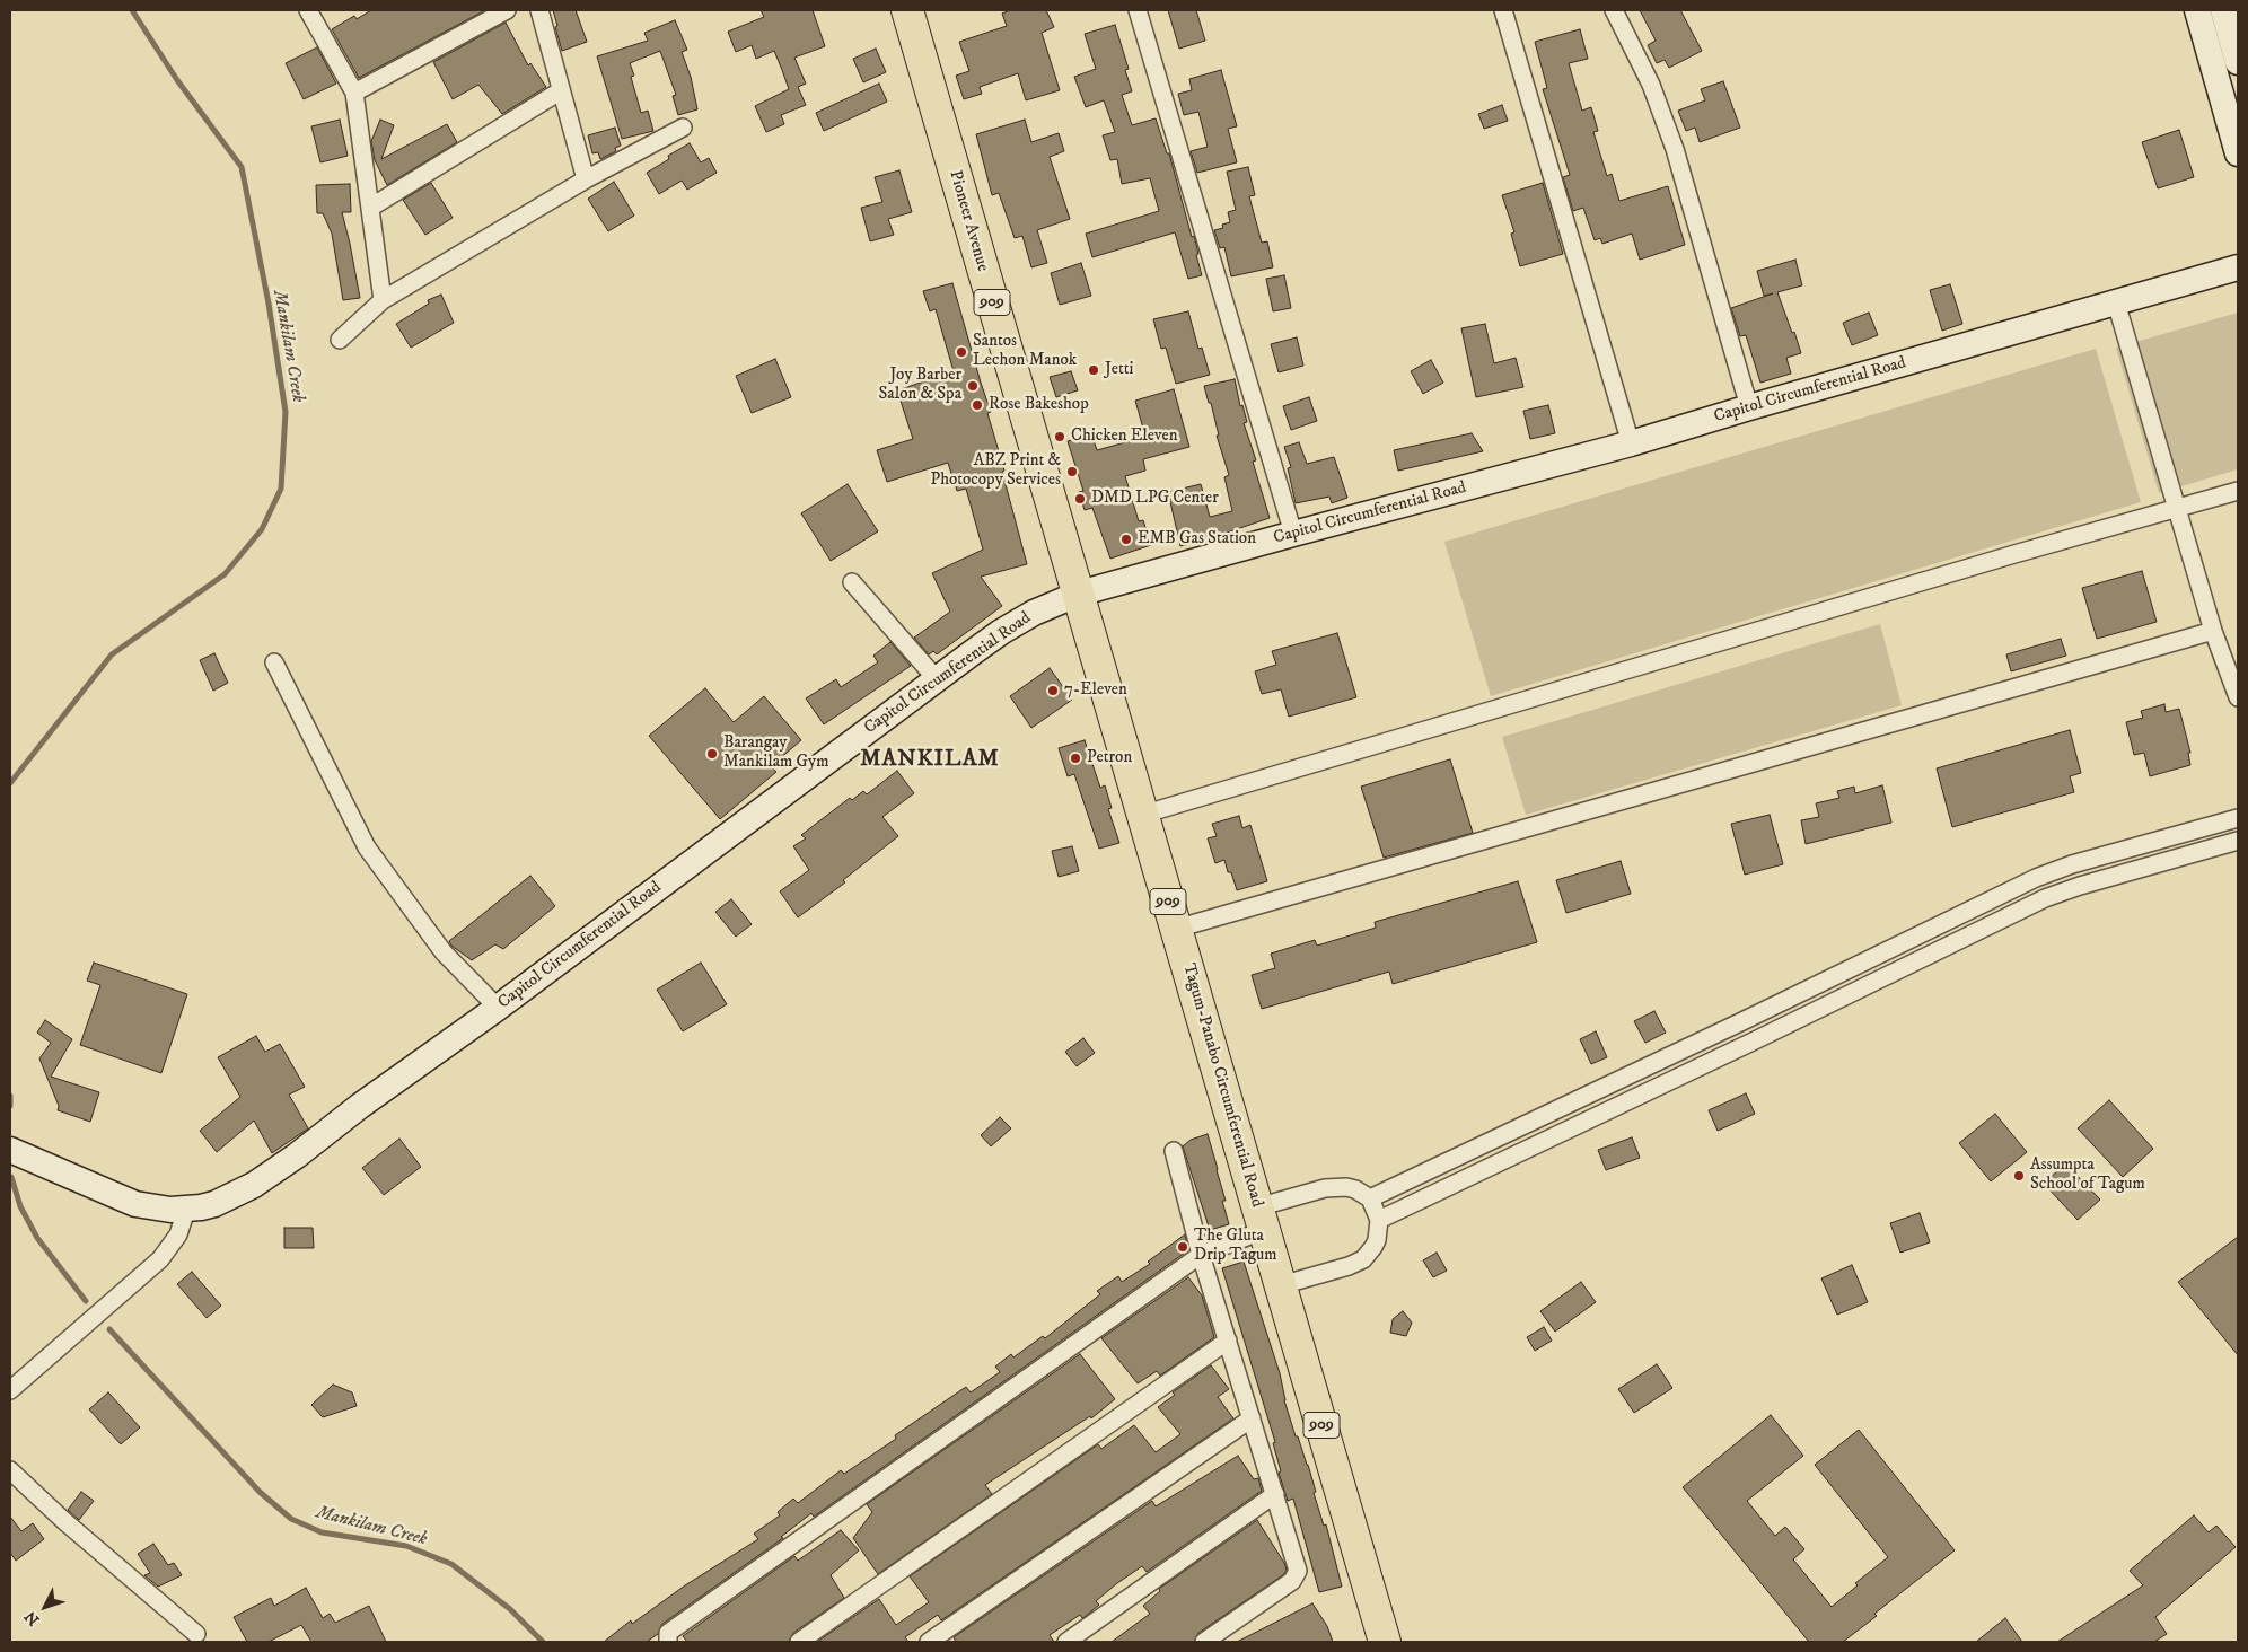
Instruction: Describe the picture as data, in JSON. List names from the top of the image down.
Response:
{
  "streets": {
    "highway": ["Pioneer Avenue", "909", "Tagum-Panabo Circumferential Road"],
    "main road": ["Capitol Circumferential Road"]
  },
  "crossings": [
    ["Pioneer Avenue", "Capitol Circumferential Road"],
    ["Pioneer Avenue", "Tagum-Panabo Circumferential Road"],
    ["Capitol Circumferential Road", "Tagum-Panabo Circumferential Road"]
  ],
  "districts": ["MANKILAM"],
  "water": ["Mankilam Creek"],
  "places": [
    "Santos Lechon Manok",
    "Jetti",
    "Joy Barber Salon & Spa",
    "Rose Bakeshop",
    "Chicken Eleven",
    "ABZ Print & Photocopy Services",
    "DMD LPG Center",
    "EMB Gas Station",
    "7-Eleven",
    "Barangay Mankilam Gym",
    "Petron",
    "Assumpta School of Tagum",
    "The Gluta Drip Tagum"
  ],
  "north": "bottom left"
}
